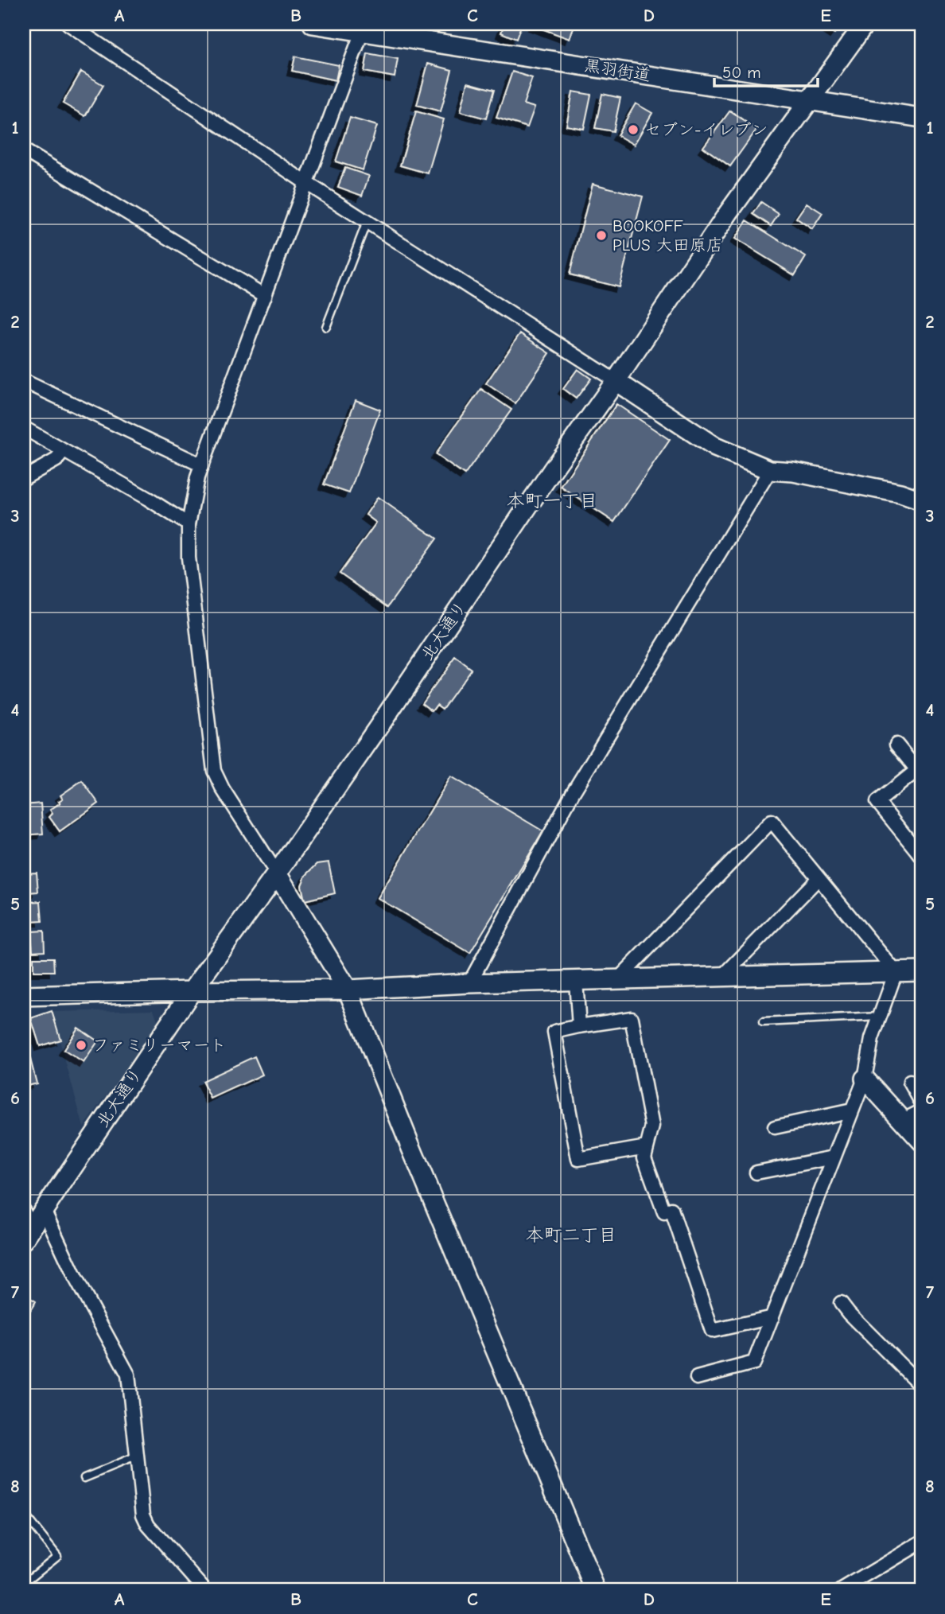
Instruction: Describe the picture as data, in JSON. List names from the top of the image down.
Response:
{
  "streets": {
    "street": ["黒羽街道", "北大通り"]
  },
  "crossings": [
    ["黒羽街道", "北大通り"]
  ],
  "districts": ["本町一丁目", "本町二丁目"],
  "places": ["セブン-イレブン", "BOOKOFF PLUS 大田原店", "ファミリーマート"],
  "scale_bar": "50 m",
  "grid": {
    "columns": [
      "A",
      "B",
      "C",
      "D",
      "E"
    ],
    "rows": [
      "1",
      "2",
      "3",
      "4",
      "5",
      "6",
      "7",
      "8"
    ]
  }
}
